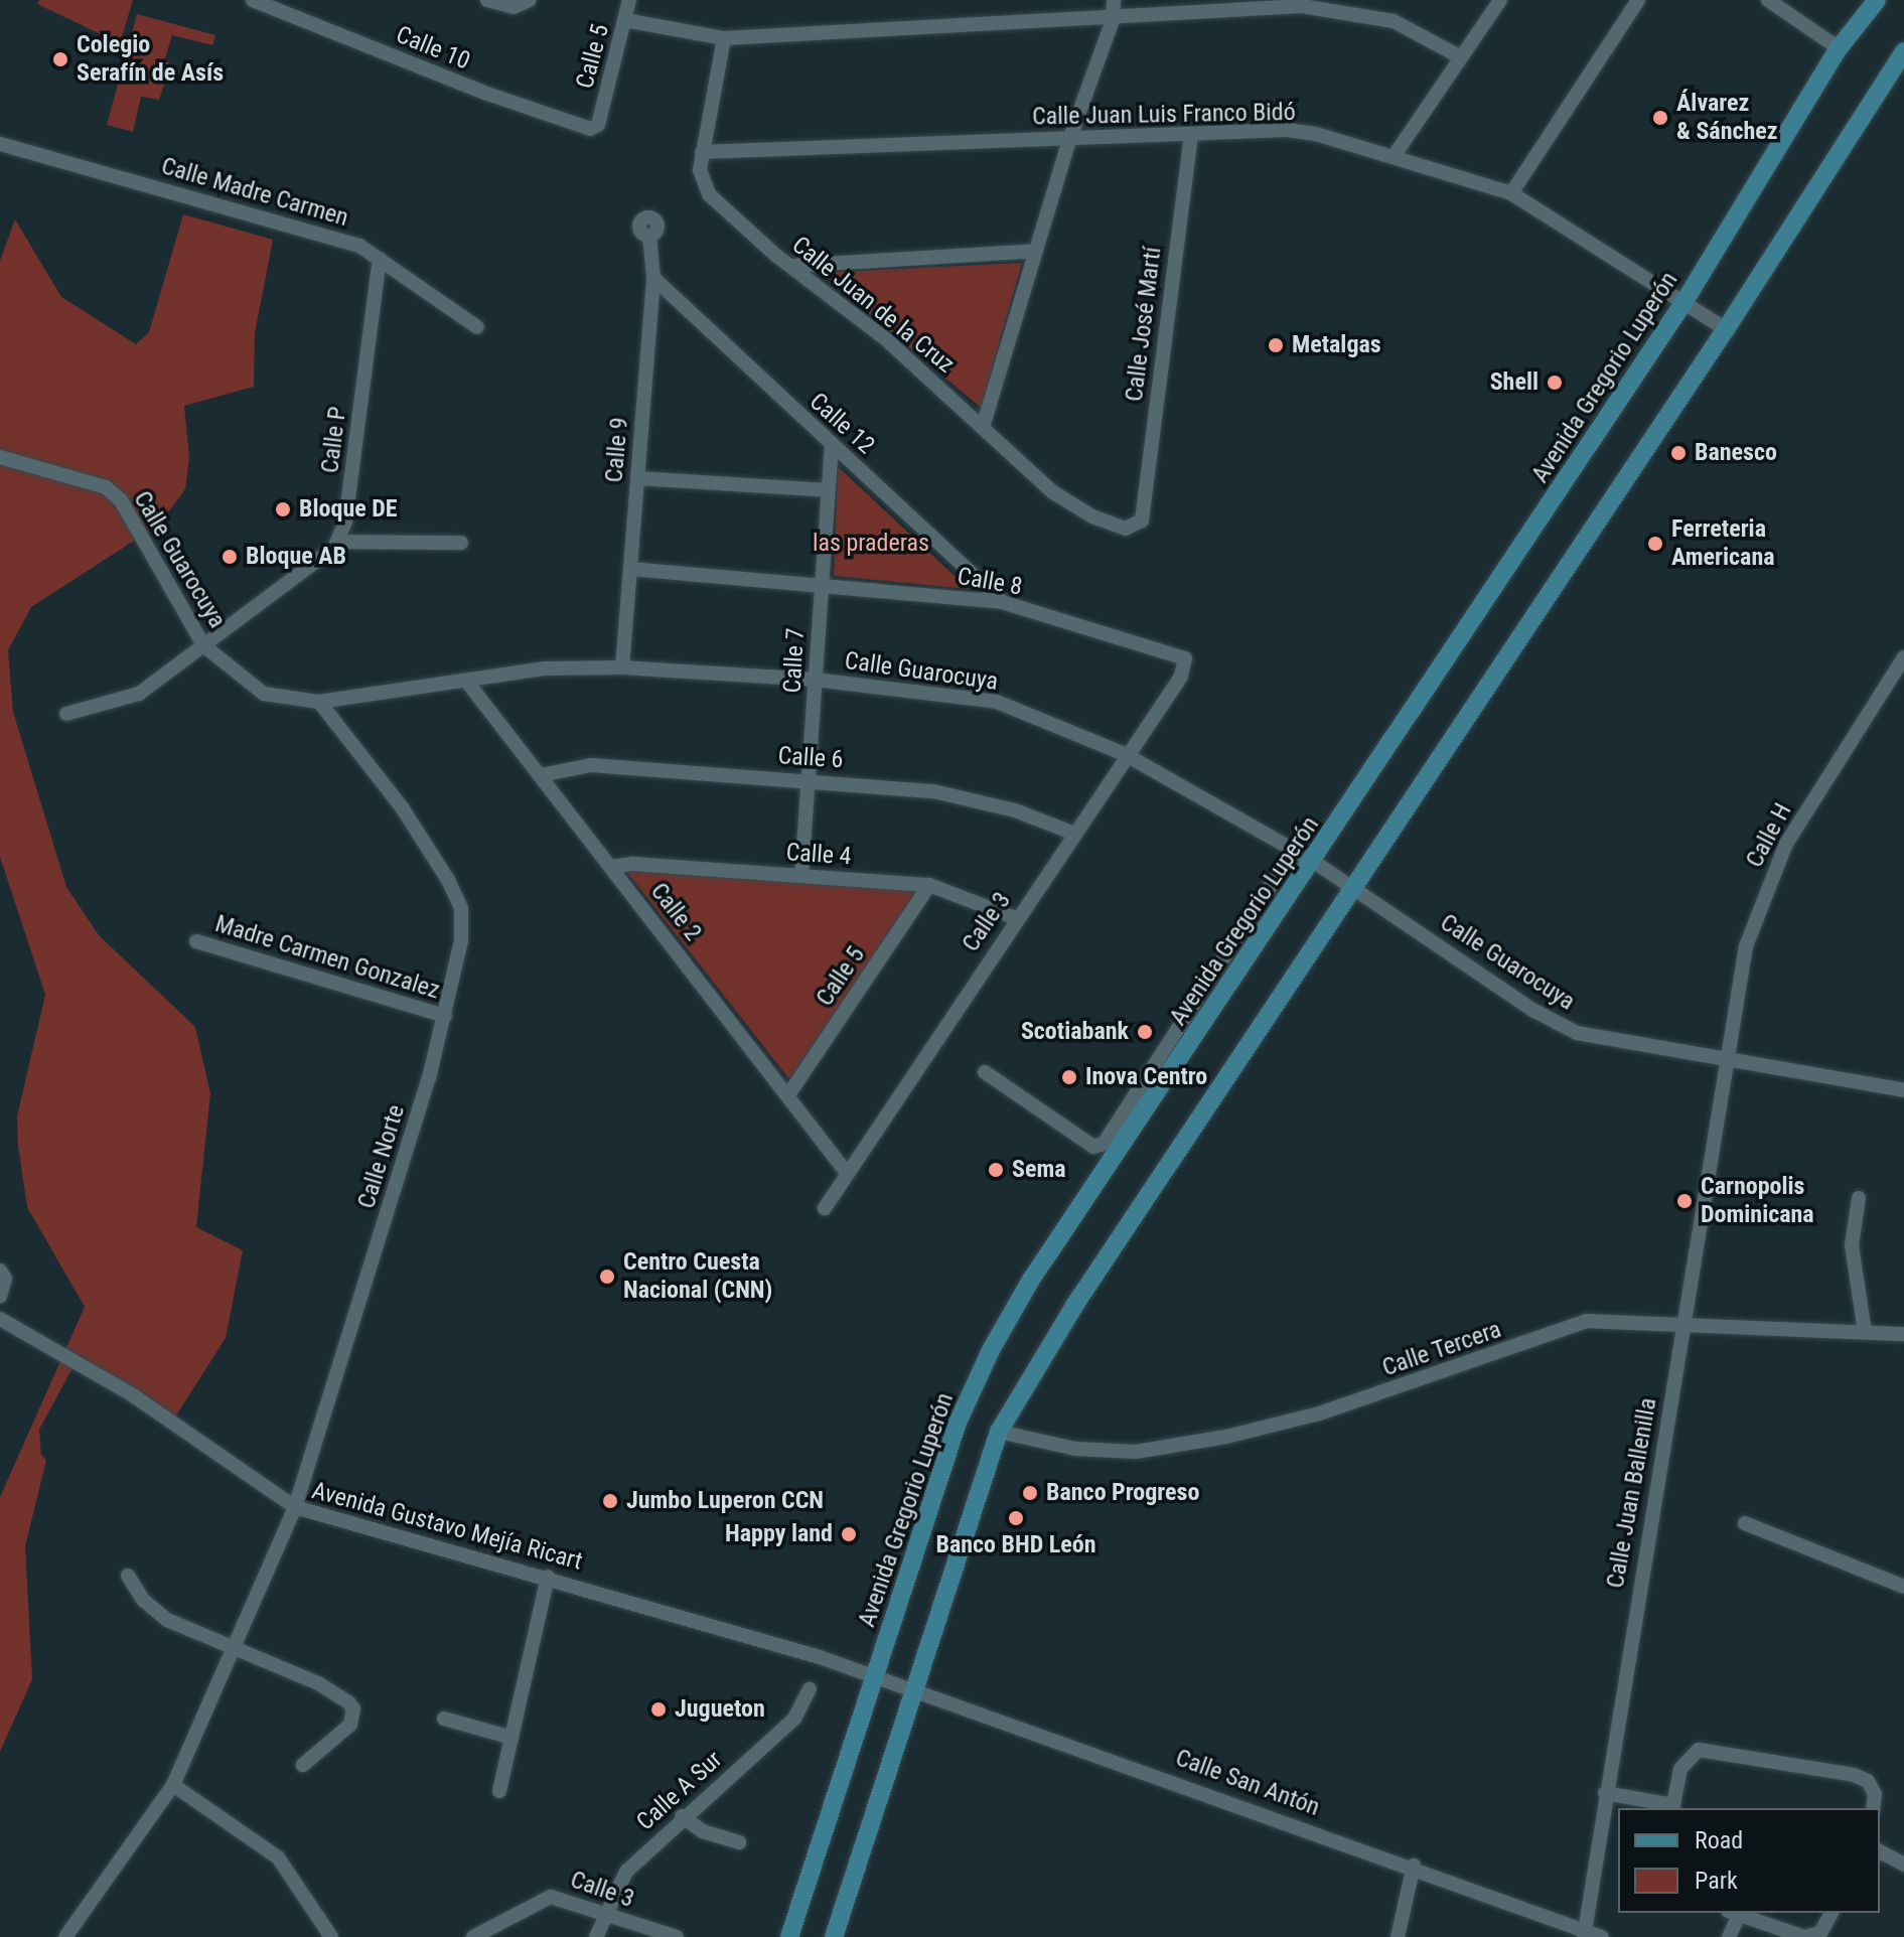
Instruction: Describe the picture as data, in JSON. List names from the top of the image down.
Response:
{
  "streets": {
    "main road": ["Avenida Gregorio Luperón"],
    "street": [
      "Calle 10",
      "Calle 5",
      "Calle Juan Luis Franco Bidó",
      "Calle Madre Carmen",
      "Calle Juan de la Cruz",
      "Calle José Martí",
      "Calle 12",
      "Calle P",
      "Calle 9",
      "Calle Guarocuya",
      "Calle 8",
      "Calle 7",
      "Calle 6",
      "Calle H",
      "Calle 4",
      "Calle 2",
      "Calle 3",
      "Madre Carmen Gonzalez",
      "Calle Norte",
      "Calle Tercera",
      "Calle Juan Ballenilla",
      "Avenida Gustavo Mejía Ricart",
      "Calle San Antón",
      "Calle A Sur"
    ]
  },
  "crossings": [
    ["Calle 10", "Calle 5"],
    ["Calle 5", "Calle 4"],
    ["Calle 5", "Calle 2"],
    ["Calle Juan Luis Franco Bidó", "Calle Juan de la Cruz"],
    ["Calle Juan Luis Franco Bidó", "Calle José Martí"],
    ["Calle Juan Luis Franco Bidó", "Avenida Gregorio Luperón"],
    ["Calle Madre Carmen", "Calle P"],
    ["Calle Juan de la Cruz", "Calle José Martí"],
    ["Avenida Gregorio Luperón", "Calle Guarocuya"],
    ["Avenida Gregorio Luperón", "Avenida Gustavo Mejía Ricart"],
    ["Avenida Gregorio Luperón", "Calle San Antón"],
    ["Calle 12", "Calle 9"],
    ["Calle 12", "Calle 8"],
    ["Calle 12", "Calle 7"],
    ["Calle 9", "Calle Guarocuya"],
    ["Calle 9", "Calle 8"],
    ["Calle Guarocuya", "Calle 7"],
    ["Calle Guarocuya", "Calle H"],
    ["Calle Guarocuya", "Calle 2"],
    ["Calle Guarocuya", "Calle 3"],
    ["Calle Guarocuya", "Calle Norte"],
    ["Calle Guarocuya", "Calle Juan Ballenilla"],
    ["Calle 8", "Calle 7"],
    ["Calle 8", "Calle 3"],
    ["Calle 7", "Calle 6"],
    ["Calle 7", "Calle 4"],
    ["Calle 6", "Calle 2"],
    ["Calle 6", "Calle 3"],
    ["Calle H", "Calle Juan Ballenilla"],
    ["Calle 4", "Calle 2"],
    ["Calle 4", "Calle 3"],
    ["Calle 2", "Calle 3"],
    ["Calle 3", "Calle A Sur"],
    ["Madre Carmen Gonzalez", "Calle Norte"],
    ["Calle Norte", "Avenida Gustavo Mejía Ricart"],
    ["Calle Tercera", "Calle Juan Ballenilla"],
    ["Calle Juan Ballenilla", "Calle San Antón"],
    ["Avenida Gustavo Mejía Ricart", "Calle San Antón"]
  ],
  "parks": ["las praderas"],
  "places": [
    "Colegio Serafín de Asís",
    "Álvarez & Sánchez",
    "Metalgas",
    "Shell",
    "Banesco",
    "Bloque DE",
    "Ferreteria Americana",
    "Bloque AB",
    "Scotiabank",
    "Inova Centro",
    "Sema",
    "Carnopolis Dominicana",
    "Centro Cuesta Nacional (CNN)",
    "Banco Progreso",
    "Jumbo Luperon CCN",
    "Banco BHD León",
    "Happy land",
    "Jugueton"
  ],
  "legend": ["Road", "Park"]
}
